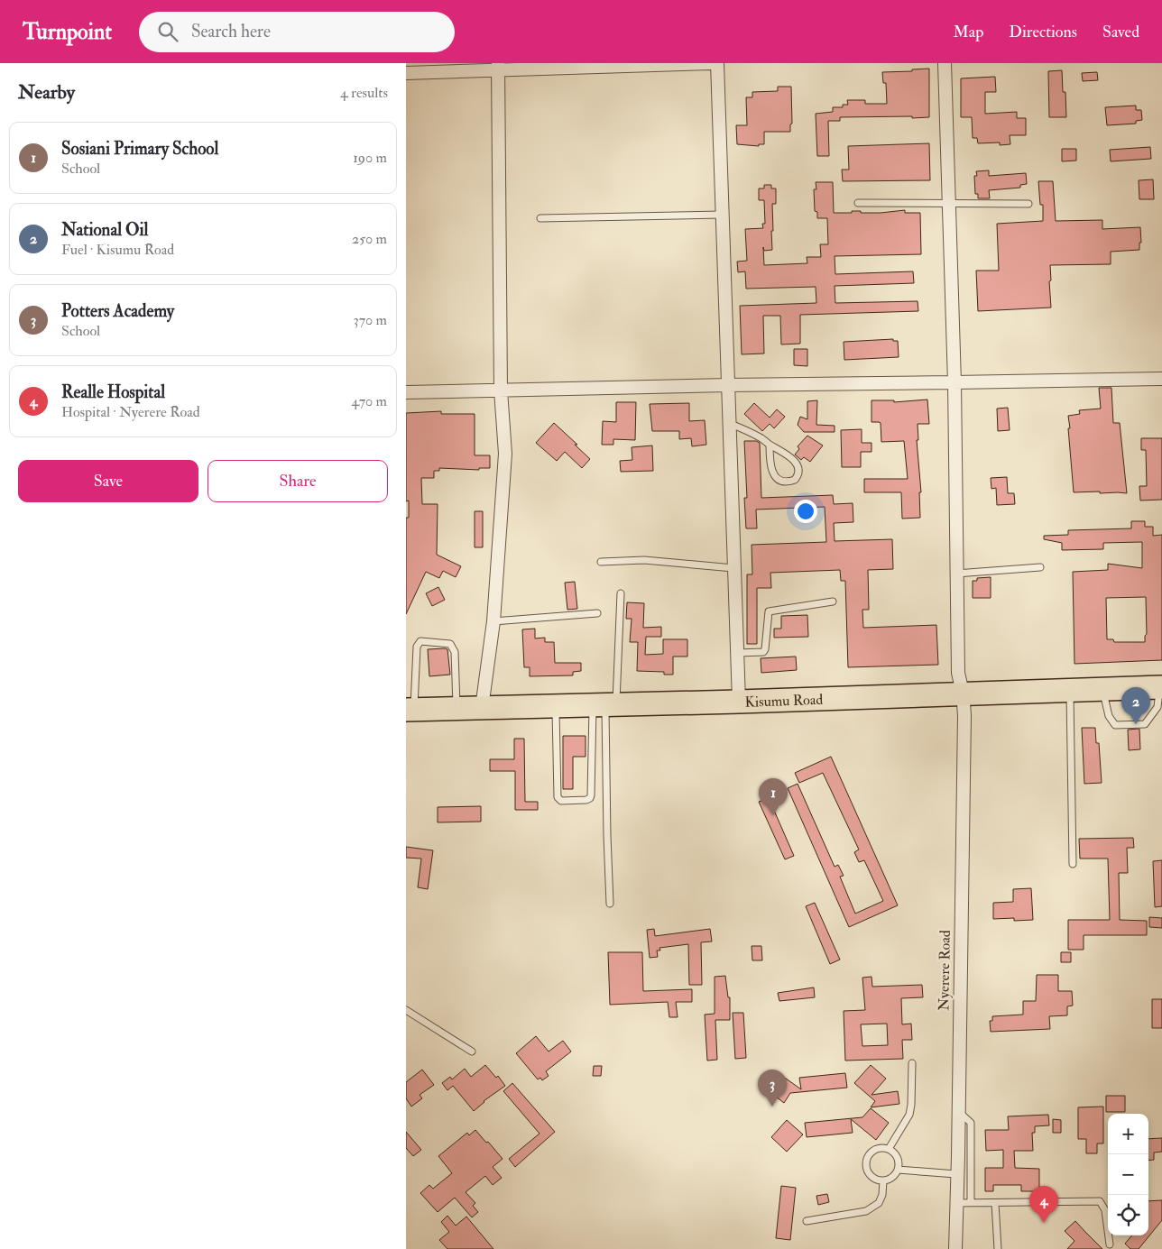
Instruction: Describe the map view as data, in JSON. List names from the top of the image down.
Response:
{
  "streets": {
    "highway": ["Kisumu Road"],
    "street": ["Nyerere Road"]
  },
  "crossings": [
    ["Kisumu Road", "Nyerere Road"]
  ],
  "page": {
    "header": "Turnpoint",
    "search": "Search here",
    "nav": ["Map", "Directions", "Saved"],
    "heading": ["Nearby", "4 results"],
    "list": [
      {
        "mark": "1",
        "name": "Sosiani Primary School",
        "note": "School",
        "value": "190 m"
      },
      {
        "mark": "2",
        "name": "National Oil",
        "note": "Fuel · Kisumu Road",
        "value": "250 m"
      },
      {
        "mark": "3",
        "name": "Potters Academy",
        "note": "School",
        "value": "370 m"
      },
      {
        "mark": "4",
        "name": "Realle Hospital",
        "note": "Hospital · Nyerere Road",
        "value": "470 m"
      }
    ],
    "buttons": ["Save", "Share"],
    "pins": [
      "2",
      "1",
      "3",
      "4"
    ],
    "map_buttons": ["+", "−"]
  }
}
